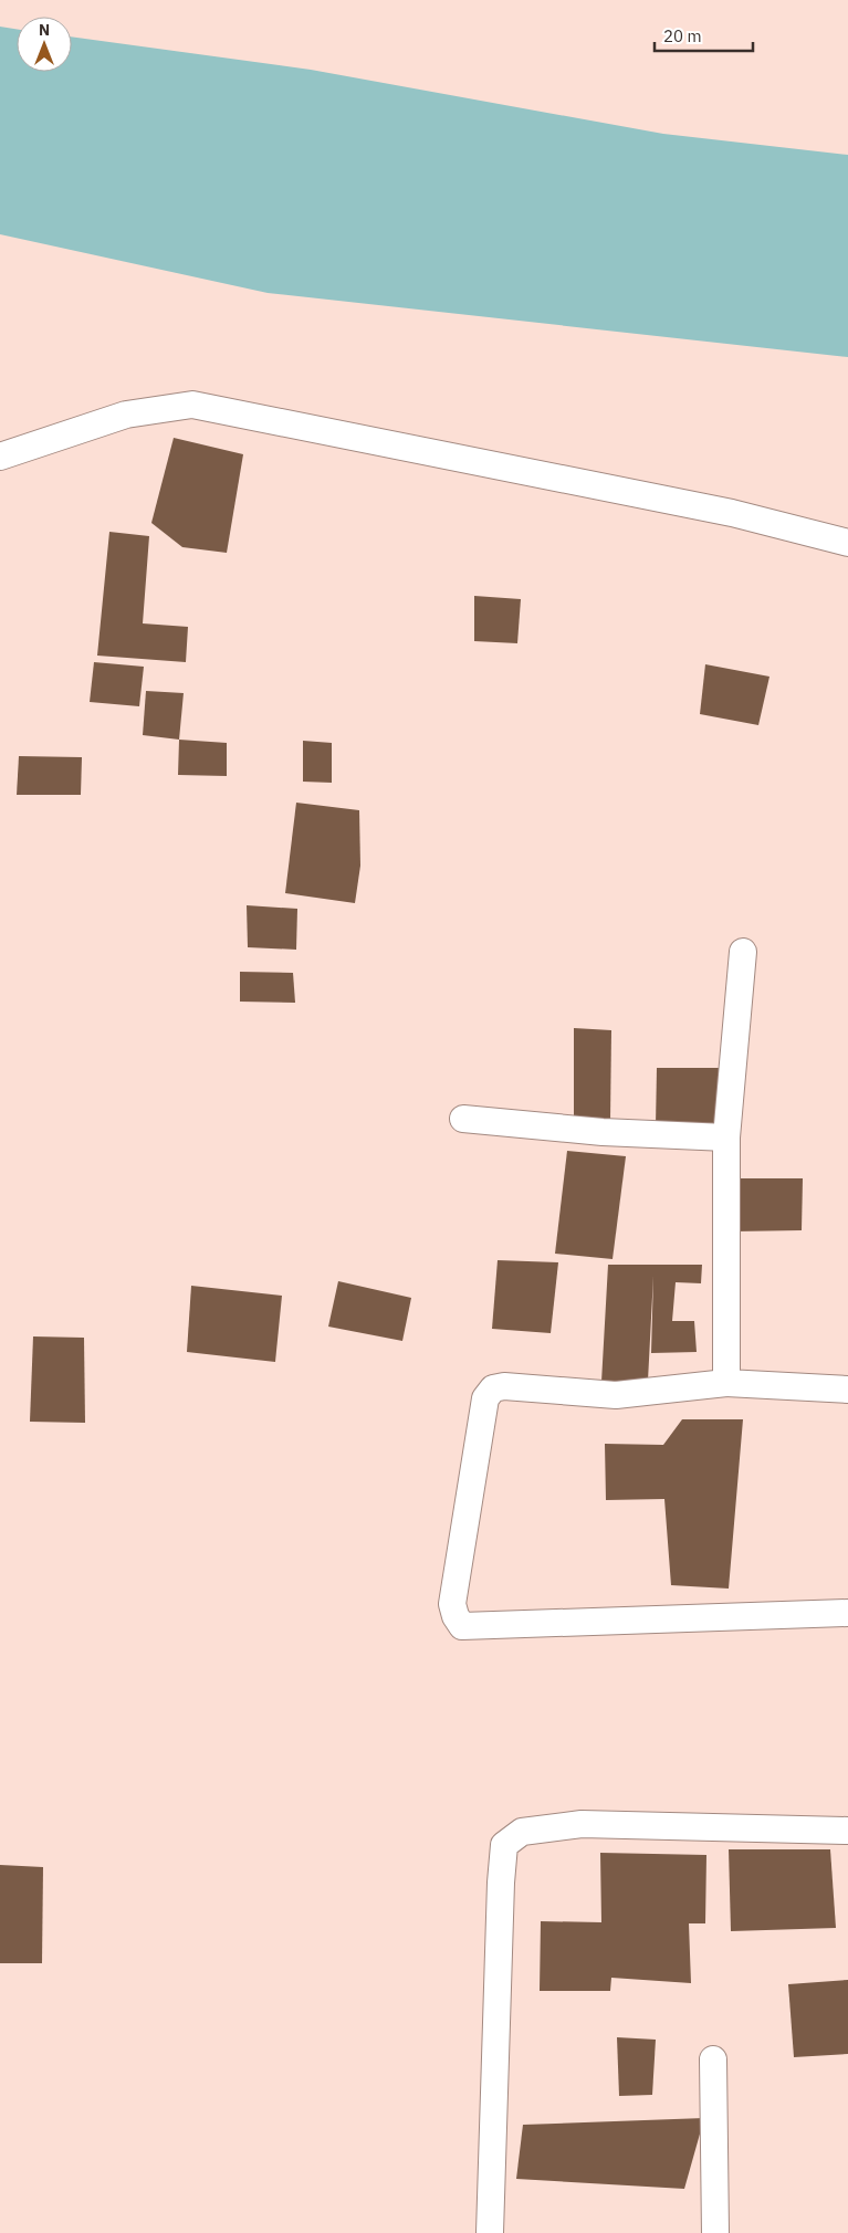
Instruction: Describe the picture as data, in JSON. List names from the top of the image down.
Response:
{
  "scale_bar": "20 m",
  "north": "top"
}
